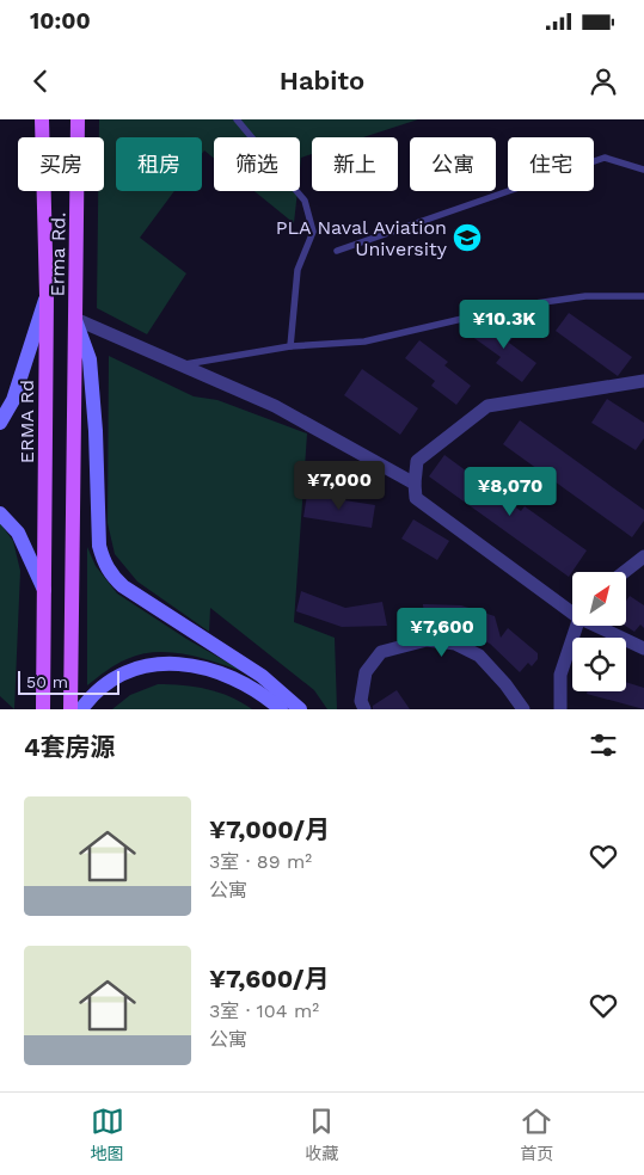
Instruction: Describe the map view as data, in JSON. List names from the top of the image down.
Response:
{
  "streets": {
    "main road": ["ERMA Rd"]
  },
  "places": {
    "school or university": ["PLA Naval Aviation University"]
  },
  "scale_bar": "50 m",
  "north": "top right",
  "page": {
    "status": "10:00",
    "header": "Habito",
    "chip": [
      "买房",
      "租房",
      "筛选",
      "新上",
      "公寓",
      "住宅"
    ],
    "price": [
      "¥10.3K",
      "¥7,000",
      "¥8,070",
      "¥7,600"
    ],
    "scale": "50 m",
    "heading": "4套房源",
    "list": [
      {
        "name": "¥7,000/月",
        "note": "3室 · 89 m² · 公寓"
      },
      {
        "name": "¥7,600/月",
        "note": "3室 · 104 m² · 公寓"
      }
    ],
    "tabs": ["地图", "收藏", "首页"]
  }
}
